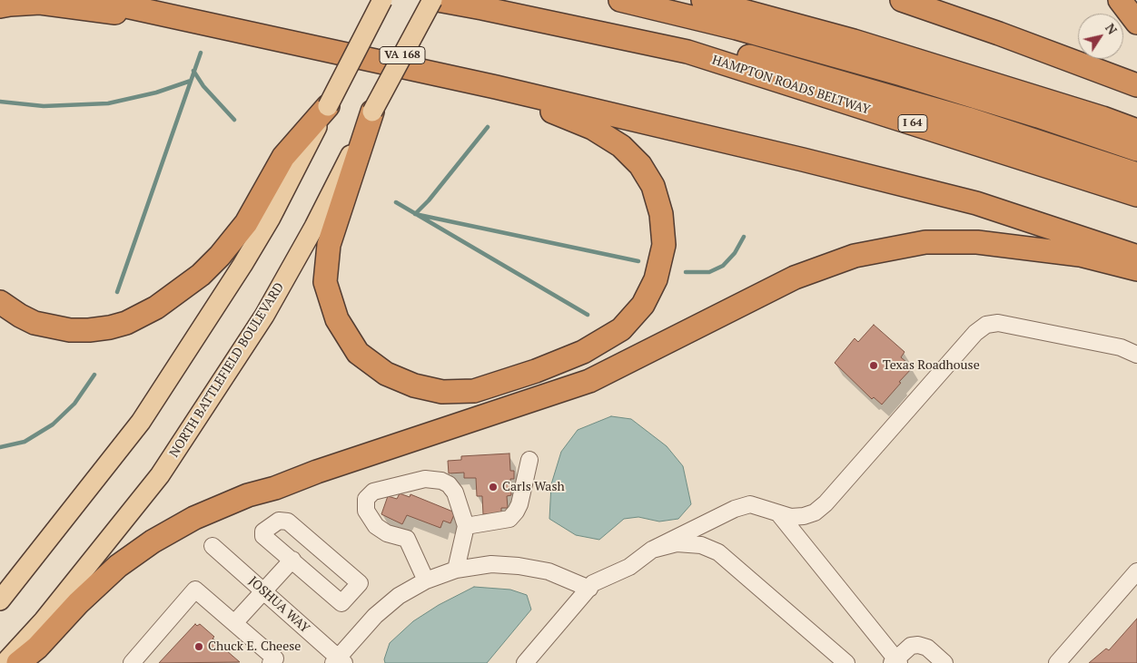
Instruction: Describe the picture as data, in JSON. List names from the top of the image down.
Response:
{
  "streets": {
    "highway": ["HAMPTON ROADS BELTWAY", "I 64"],
    "main road": ["VA 168", "NORTH BATTLEFIELD BOULEVARD"],
    "street": ["JOSHUA WAY"]
  },
  "places": ["Texas Roadhouse", "Carls Wash", "Chuck E. Cheese"],
  "north": "top right"
}
